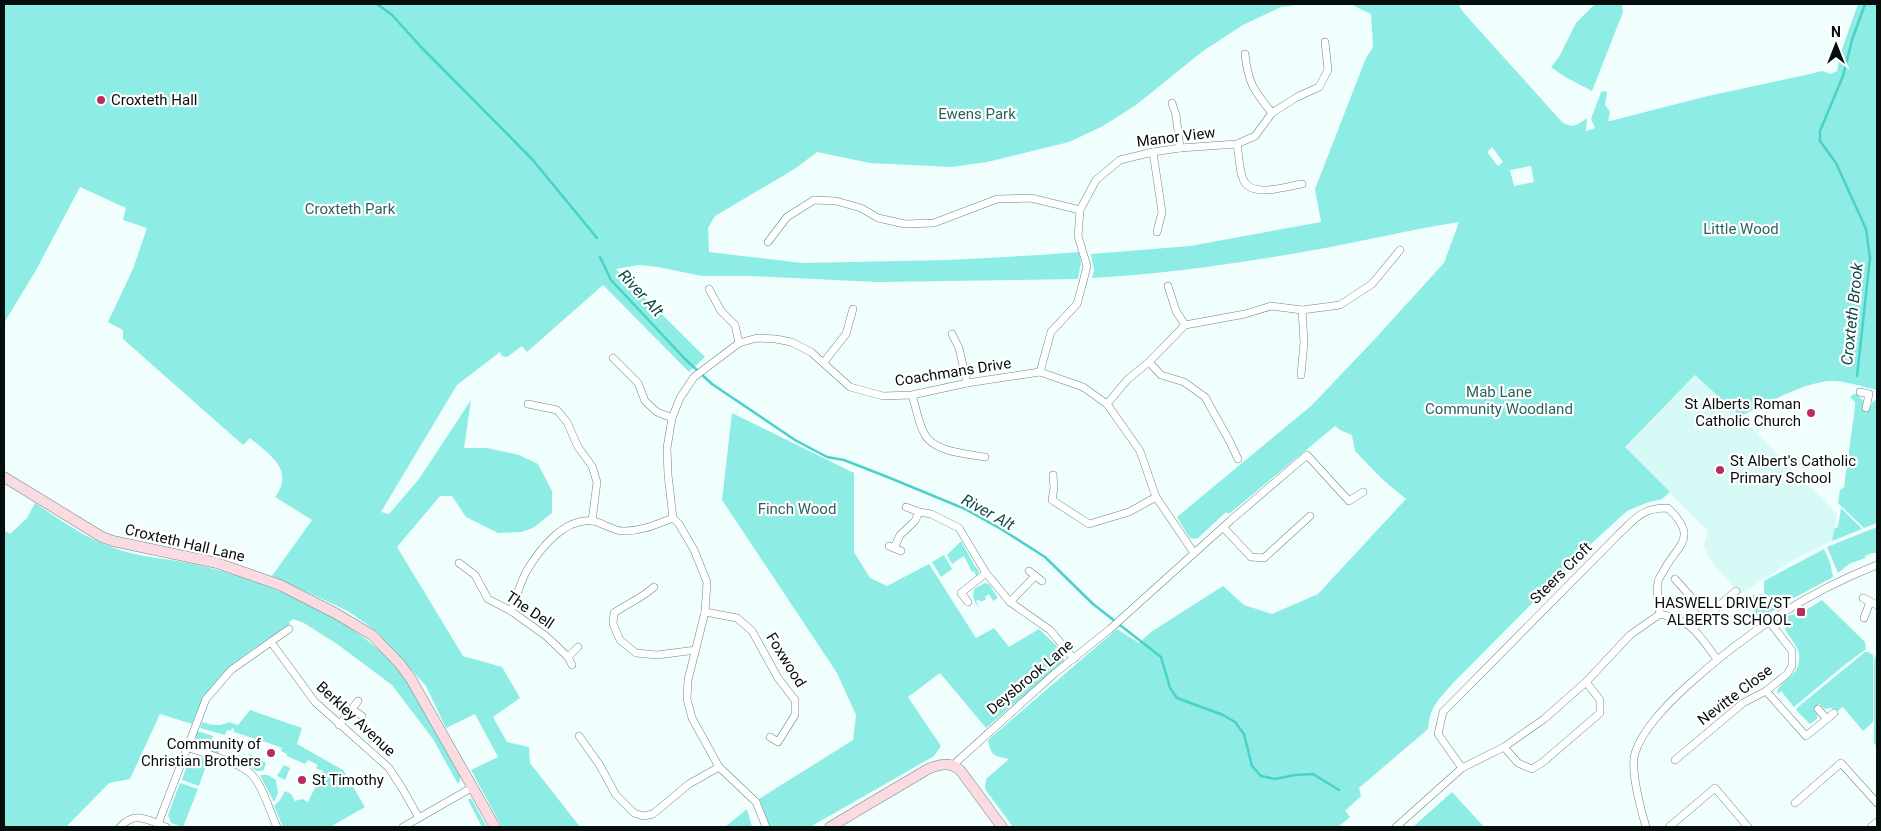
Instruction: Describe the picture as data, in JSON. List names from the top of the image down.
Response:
{
  "streets": {
    "street": [
      "Manor View",
      "Coachmans Drive",
      "Croxteth Hall Lane",
      "Steers Croft",
      "The Dell",
      "Foxwood",
      "Deysbrook Lane",
      "Nevitte Close",
      "Berkley Avenue"
    ]
  },
  "crossings": [
    ["Manor View", "Coachmans Drive"],
    ["Coachmans Drive", "Foxwood"],
    ["Coachmans Drive", "Deysbrook Lane"]
  ],
  "water": ["River Alt", "Croxteth Brook"],
  "parks": [
    "Ewens Park",
    "Croxteth Park",
    "Little Wood",
    "Mab Lane Community Woodland",
    "Finch Wood"
  ],
  "places": {
    "other": [
      "Croxteth Hall",
      "St Alberts Roman Catholic Church",
      "St Albert's Catholic Primary School",
      "Community of Christian Brothers",
      "St Timothy"
    ],
    "transit": ["HASWELL DRIVE/ST ALBERTS SCHOOL"]
  },
  "north": "top"
}
